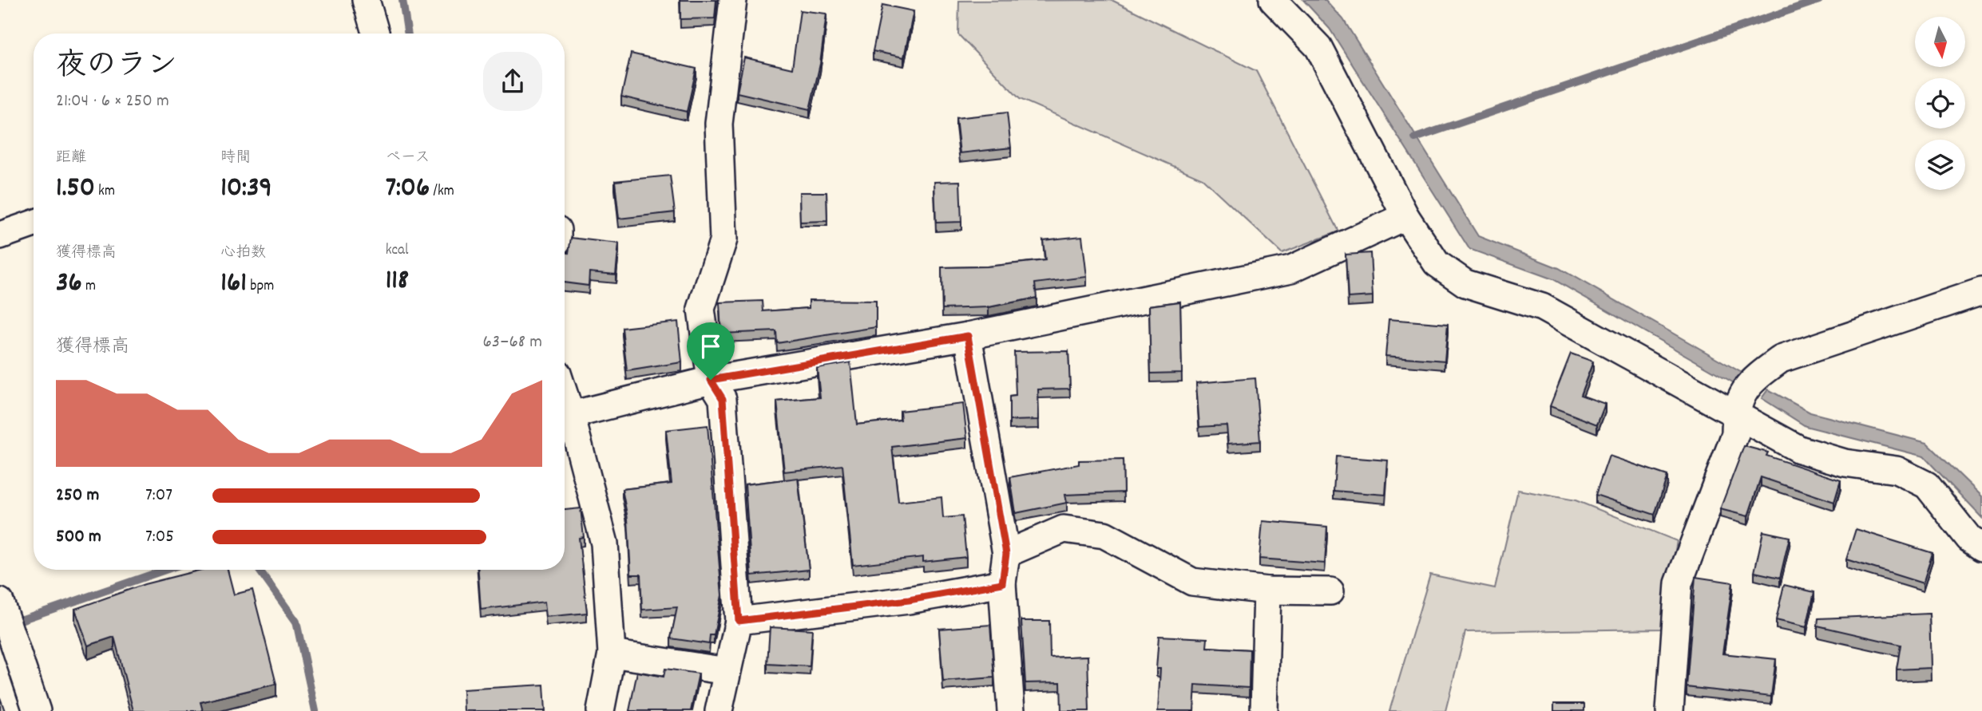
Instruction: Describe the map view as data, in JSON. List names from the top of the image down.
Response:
{
  "north": "bottom",
  "page": {
    "heading": ["夜のラン", "21:04 · 6 × 250 m"],
    "stats": [
      ["距離", "1.50 km"],
      ["時間", "10:39"],
      ["ペース", "7:06 /km"],
      ["獲得標高", "36 m"],
      ["心拍数", "161 bpm"],
      ["kcal", "118"]
    ],
    "chart": ["獲得標高", "63–68 m"],
    "list": [
      {
        "name": "250 m",
        "note": "7:07"
      },
      {
        "name": "500 m",
        "note": "7:05"
      }
    ]
  }
}
